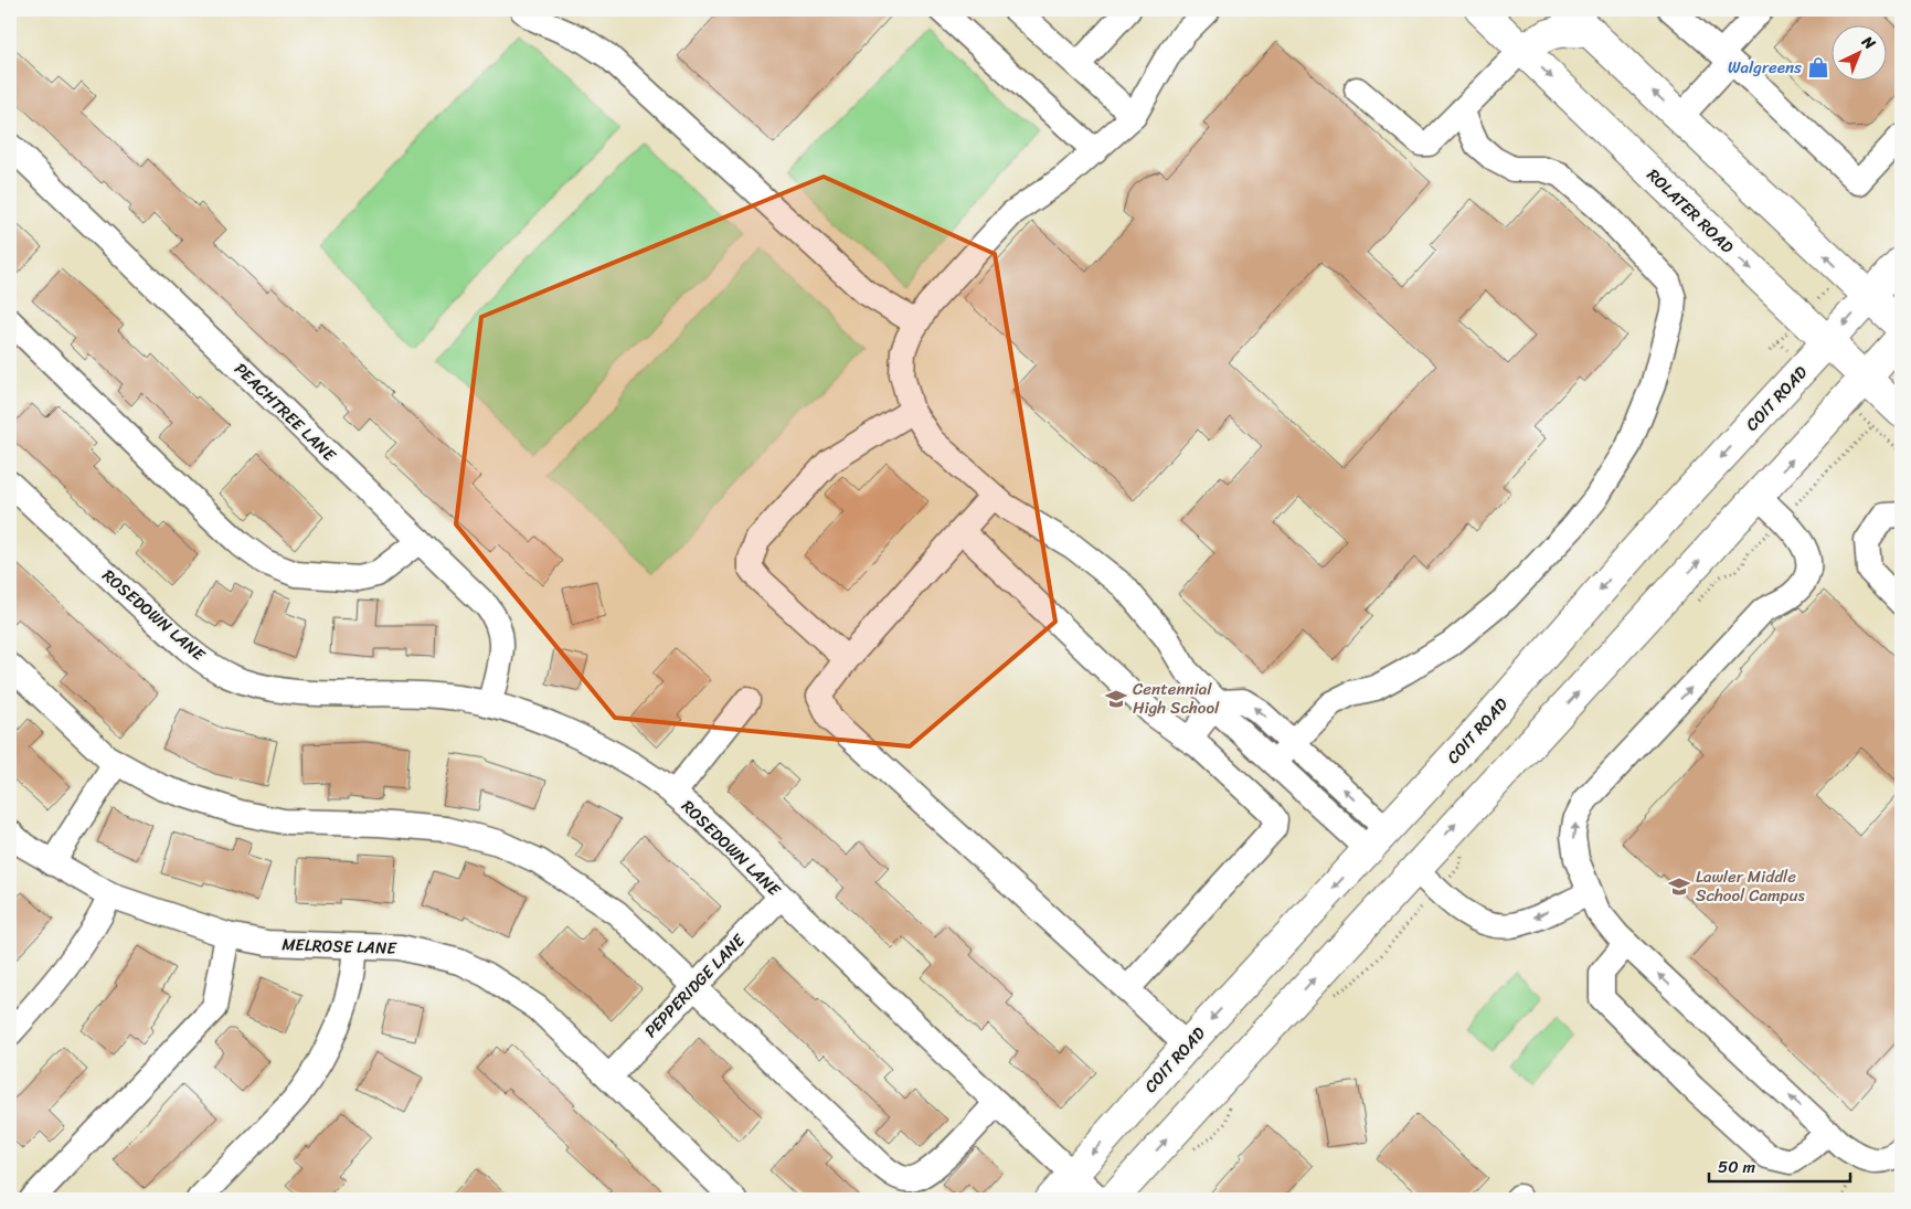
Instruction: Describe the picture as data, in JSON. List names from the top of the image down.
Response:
{
  "streets": {
    "main road": ["ROLATER ROAD", "COIT ROAD"],
    "street": [
      "PEACHTREE LANE",
      "ROSEDOWN LANE",
      "MELROSE LANE",
      "PEPPERIDGE LANE"
    ]
  },
  "crossings": [
    ["ROLATER ROAD", "COIT ROAD"],
    ["COIT ROAD", "ROSEDOWN LANE"],
    ["PEACHTREE LANE", "ROSEDOWN LANE"],
    ["ROSEDOWN LANE", "PEPPERIDGE LANE"],
    ["MELROSE LANE", "PEPPERIDGE LANE"]
  ],
  "places": {
    "shop": ["Walgreens"],
    "school or university": ["Centennial High School", "Lawler Middle School Campus"]
  },
  "scale_bar": "50 m",
  "north": "top right"
}
